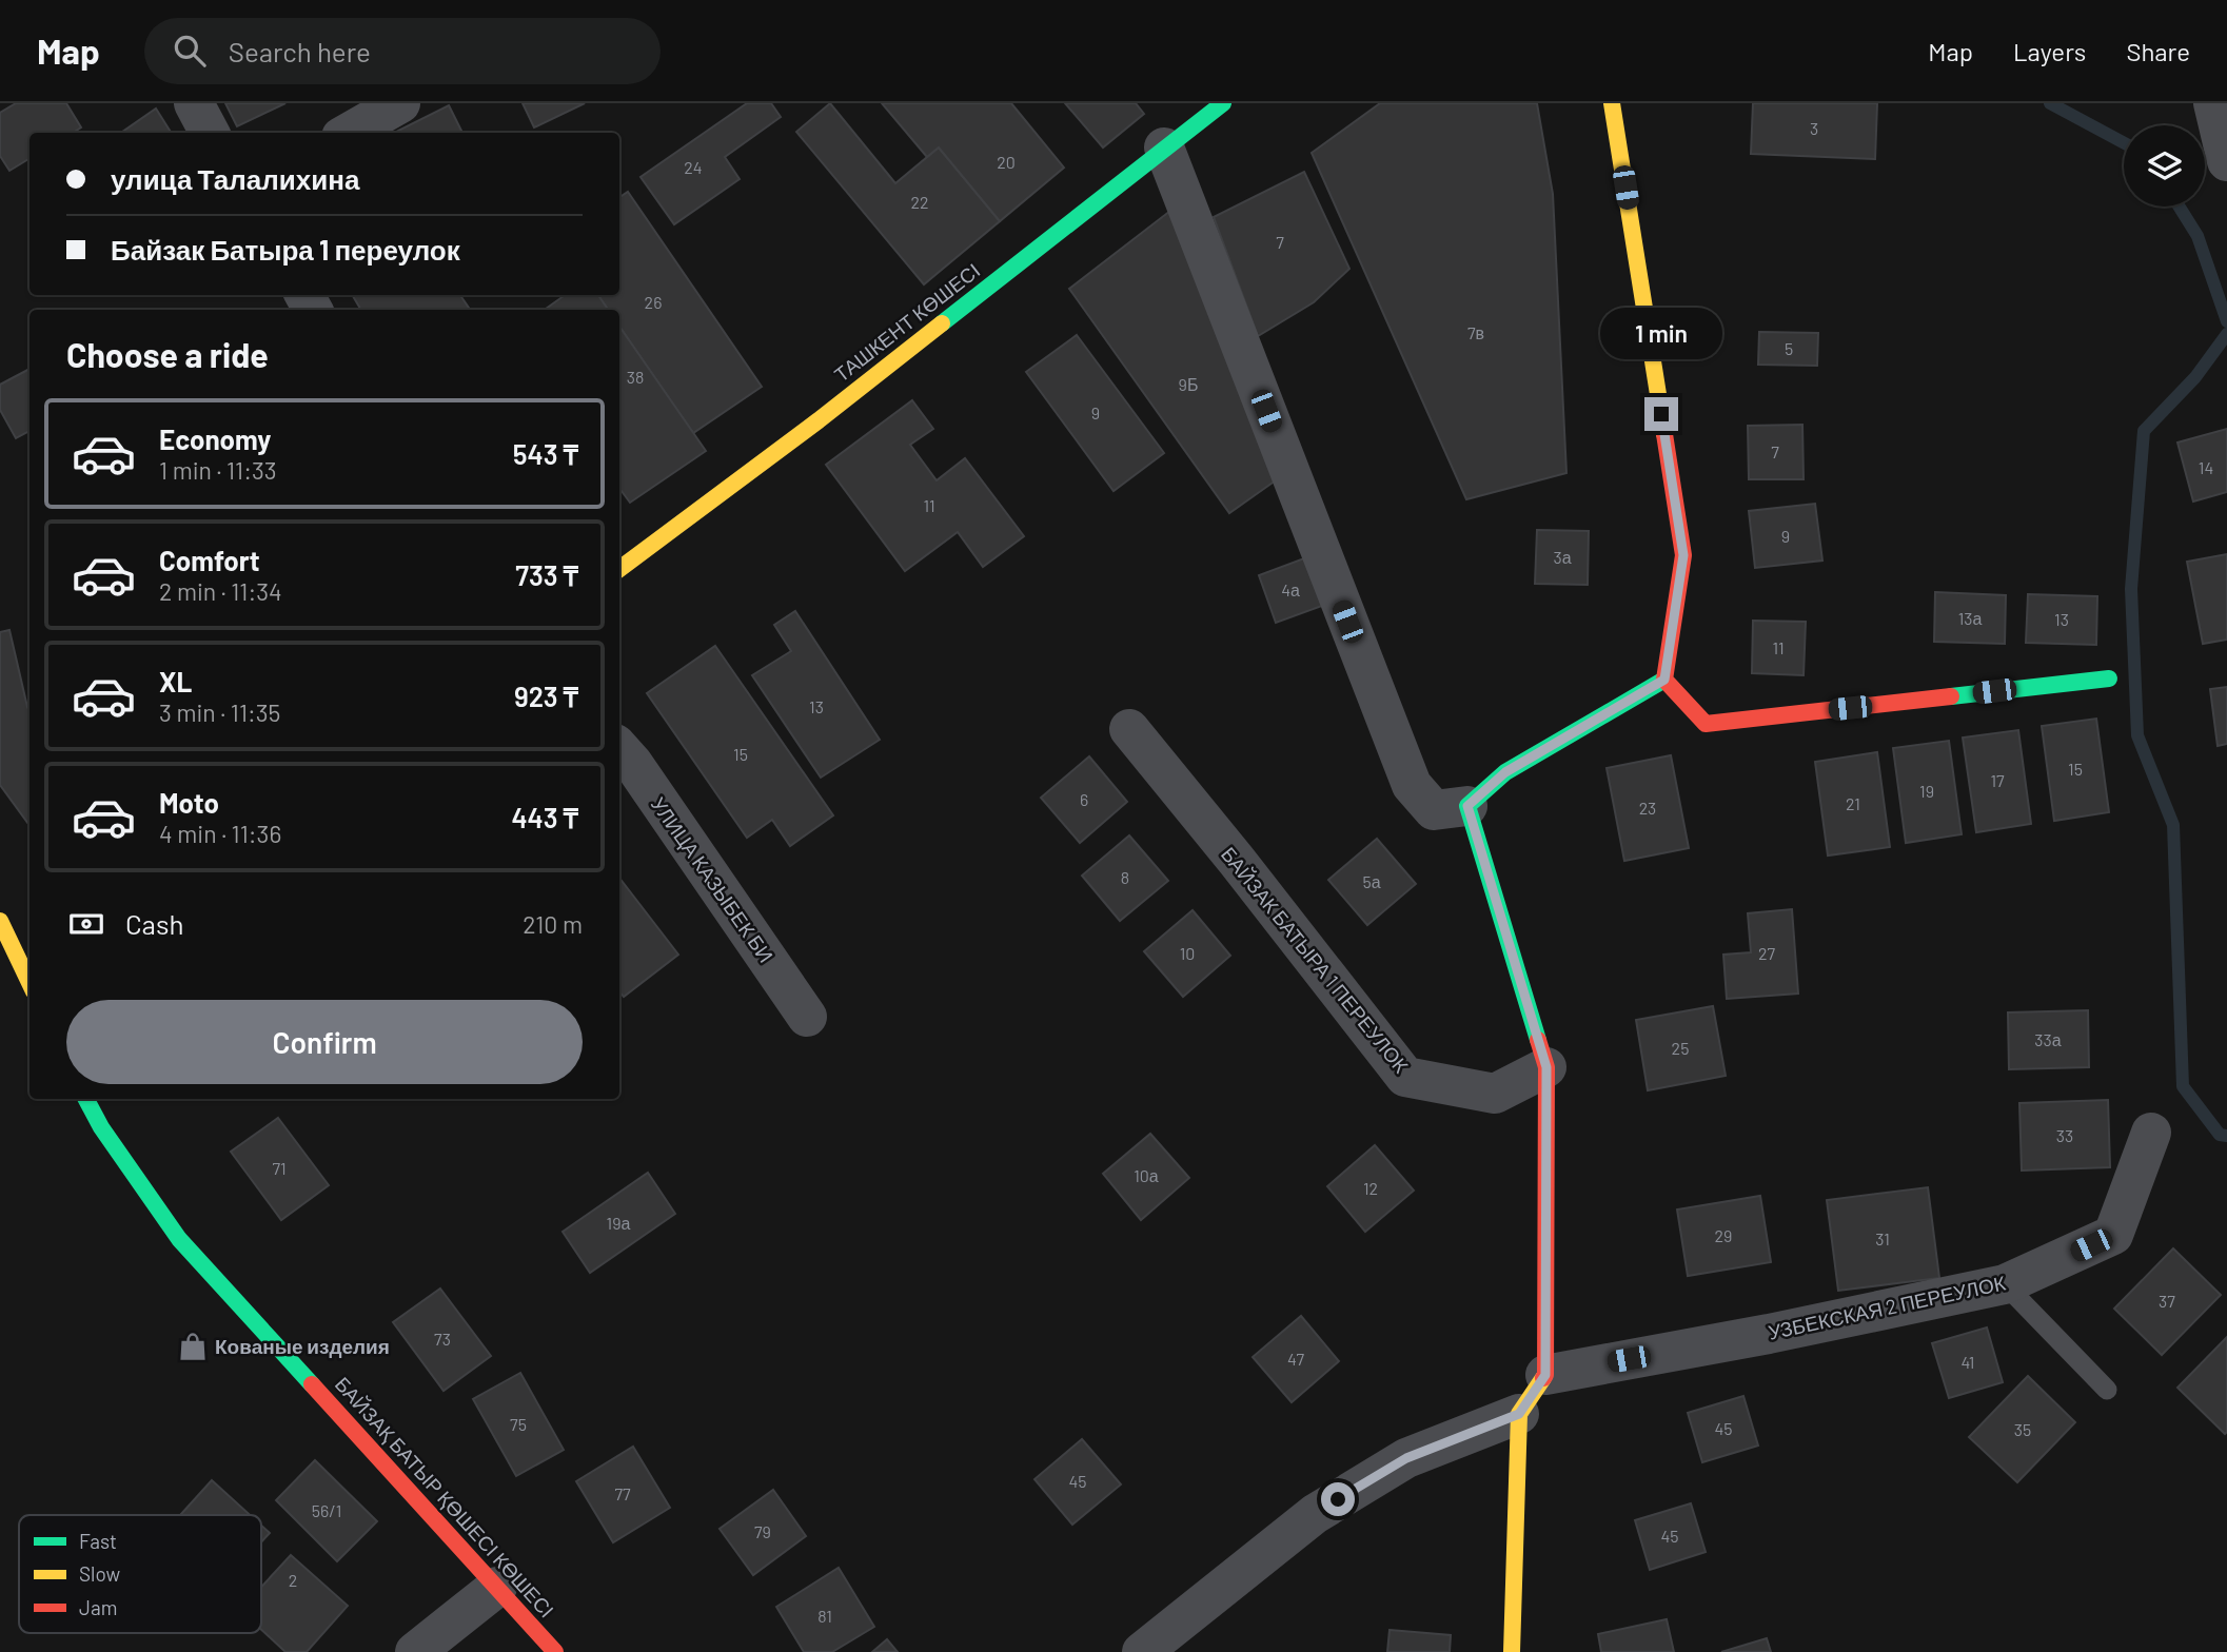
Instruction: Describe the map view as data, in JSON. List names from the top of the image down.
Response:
{
  "streets": {
    "street": [
      "ТАШКЕНТ КӨШЕСІ",
      "УЛИЦА КАЗЫБЕК БИ",
      "БАЙЗАК БАТЫРА 1 ПЕРЕУЛОК",
      "УЗБЕКСКАЯ 2 ПЕРЕУЛОК",
      "БАЙЗАҚ БАТЫР ҚӨШЕСІ КӨШЕСІ"
    ]
  },
  "places": {
    "shop": ["Кованые изделия"]
  },
  "house_numbers": [
    "3",
    "20",
    "24",
    "22",
    "7",
    "26",
    "7в",
    "5",
    "38",
    "9Б",
    "9",
    "7",
    "14",
    "11",
    "9",
    "3а",
    "4а",
    "13а",
    "13",
    "11",
    "13",
    "15",
    "15",
    "17",
    "19",
    "6",
    "21",
    "23",
    "8",
    "5а",
    "10",
    "27",
    "33а",
    "25",
    "33",
    "71",
    "10а",
    "12",
    "19а",
    "29",
    "31",
    "37",
    "73",
    "47",
    "41",
    "75",
    "45",
    "35",
    "45",
    "77",
    "56/1",
    "79",
    "45",
    "2",
    "81"
  ],
  "legend": ["Fast", "Slow", "Jam"],
  "page": {
    "header": "Map",
    "search": "Search here",
    "nav": ["Map", "Layers", "Share"],
    "banner": ["улица Талалихина", "Байзак Батыра 1 переулок"],
    "bubble": "1 min",
    "heading": "Choose a ride",
    "list": [
      {
        "name": "Economy",
        "note": "1 min · 11:33",
        "value": "543 ₸"
      },
      {
        "name": "Comfort",
        "note": "2 min · 11:34",
        "value": "733 ₸"
      },
      {
        "name": "XL",
        "note": "3 min · 11:35",
        "value": "923 ₸"
      },
      {
        "name": "Moto",
        "note": "4 min · 11:36",
        "value": "443 ₸"
      }
    ],
    "pay": ["Cash", "210 m"],
    "buttons": "Confirm"
  }
}
